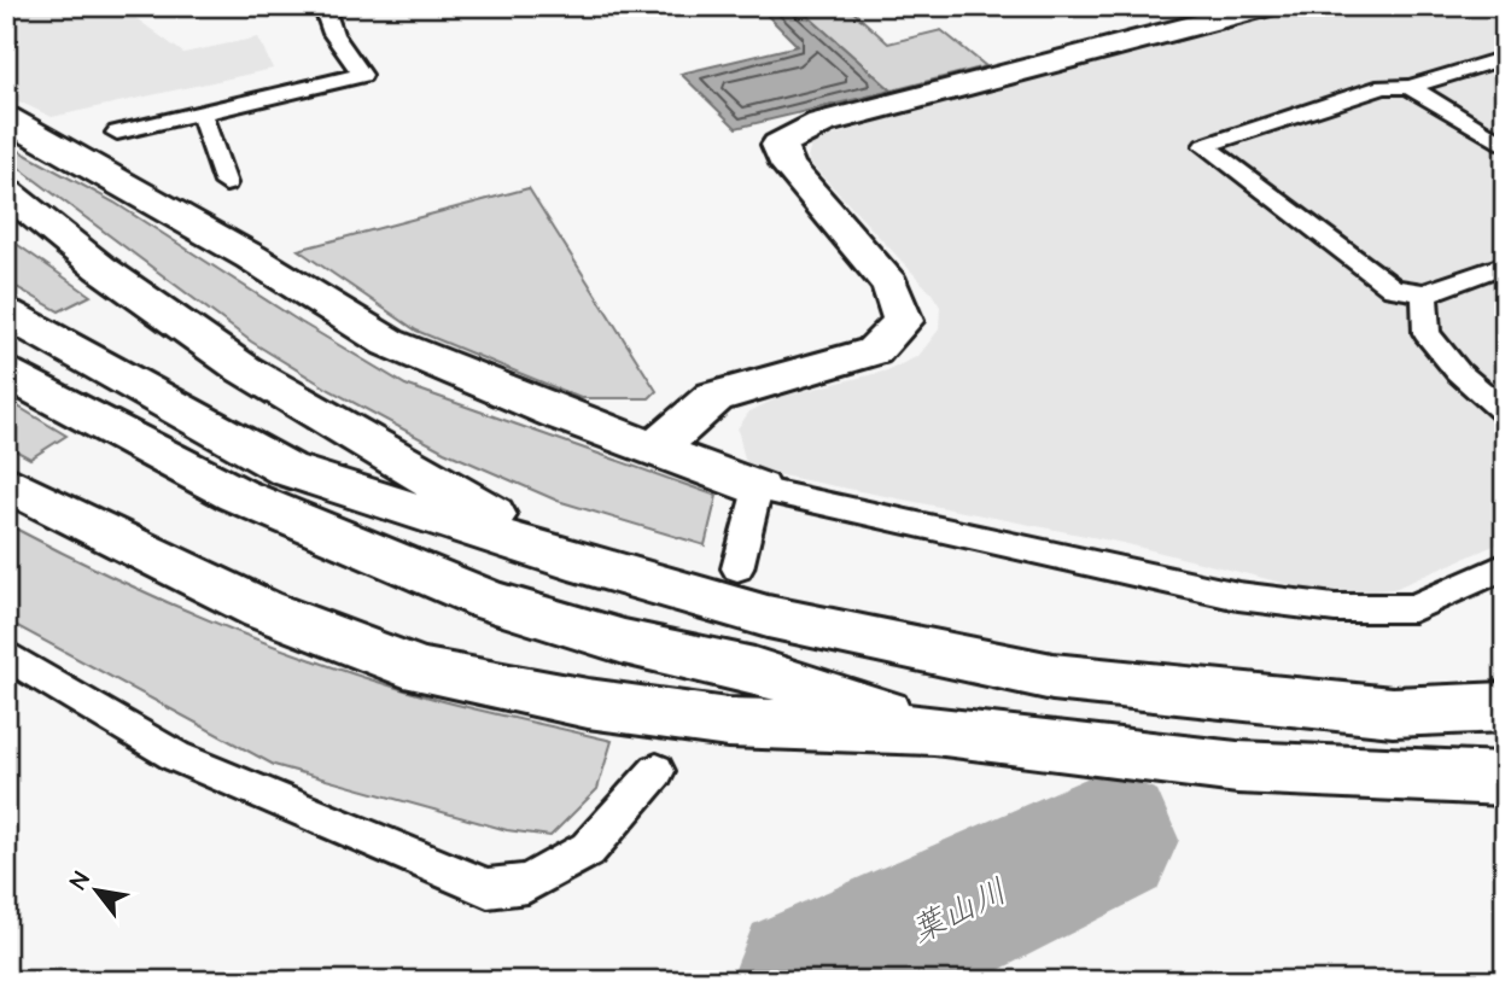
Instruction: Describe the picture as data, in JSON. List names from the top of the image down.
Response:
{
  "water": ["葉山川"],
  "north": "top left"
}
